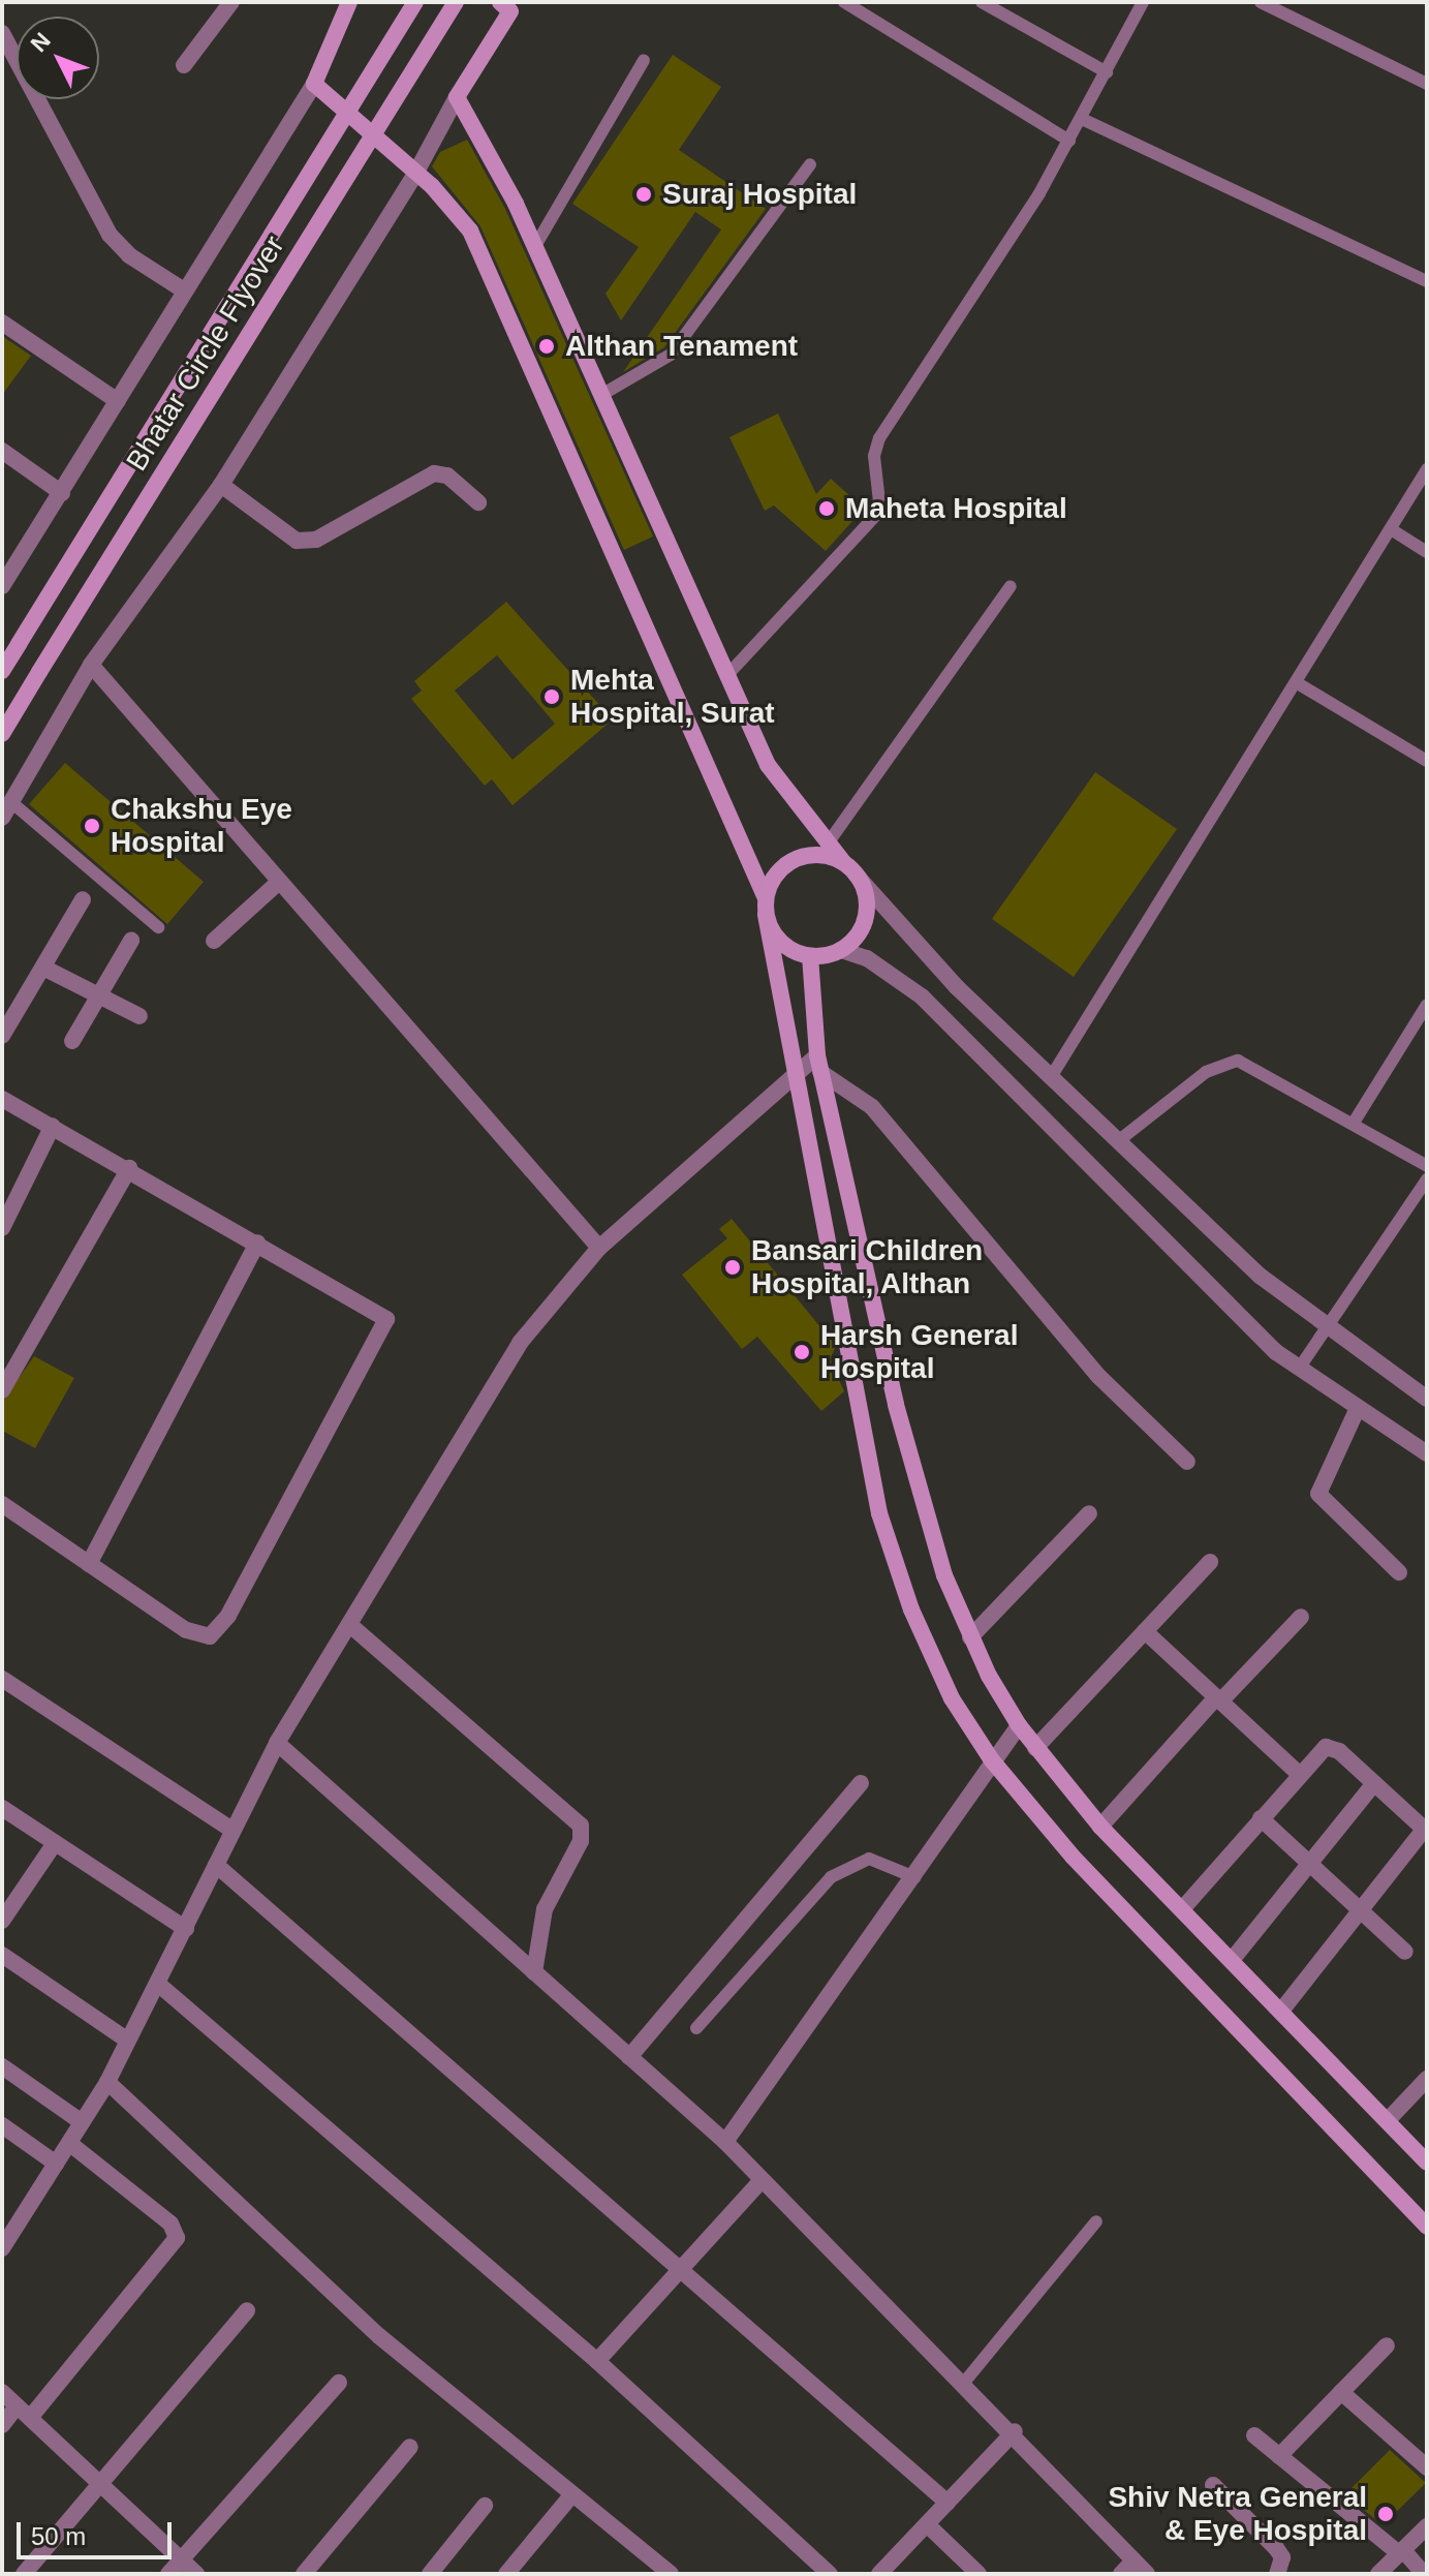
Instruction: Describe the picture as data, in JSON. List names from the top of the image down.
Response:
{
  "streets": {
    "main road": ["Bhatar Circle Flyover"]
  },
  "places": [
    "Suraj Hospital",
    "Althan Tenament",
    "Maheta Hospital",
    "Mehta Hospital, Surat",
    "Chakshu Eye Hospital",
    "Bansari Children Hospital, Althan",
    "Harsh General Hospital",
    "Shiv Netra General & Eye Hospital"
  ],
  "scale_bar": "50 m",
  "north": "top left"
}
